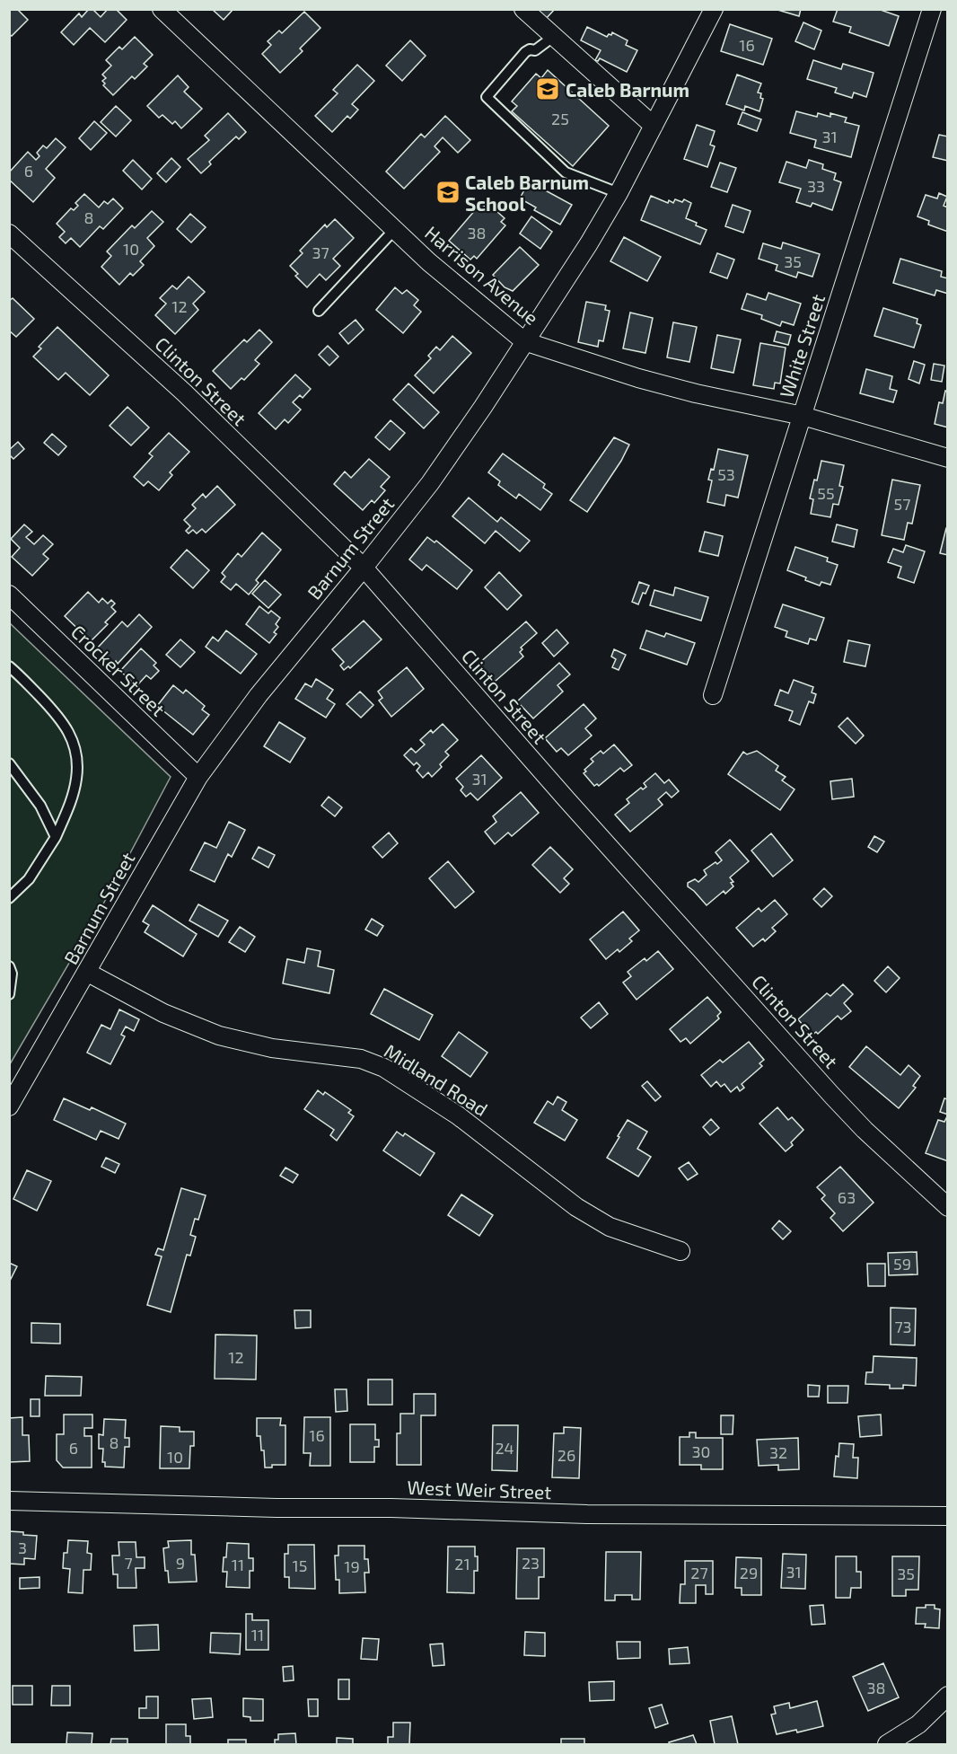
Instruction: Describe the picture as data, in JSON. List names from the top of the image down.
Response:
{
  "streets": {
    "street": [
      "Harrison Avenue",
      "White Street",
      "Clinton Street",
      "Barnum Street",
      "Crocker Street",
      "Midland Road",
      "West Weir Street"
    ]
  },
  "crossings": [
    ["Harrison Avenue", "White Street"],
    ["Harrison Avenue", "Barnum Street"],
    ["Clinton Street", "Barnum Street"],
    ["Barnum Street", "Crocker Street"],
    ["Barnum Street", "Midland Road"]
  ],
  "places": {
    "school or university": ["Caleb Barnum", "Caleb Barnum School"]
  },
  "house_numbers": [
    "16",
    "25",
    "31",
    "6",
    "33",
    "8",
    "38",
    "10",
    "37",
    "35",
    "12",
    "53",
    "55",
    "57",
    "31",
    "63",
    "59",
    "73",
    "12",
    "16",
    "8",
    "6",
    "24",
    "30",
    "32",
    "26",
    "10",
    "3",
    "7",
    "9",
    "23",
    "21",
    "11",
    "15",
    "19",
    "31",
    "27",
    "29",
    "35",
    "11",
    "38"
  ]
}
